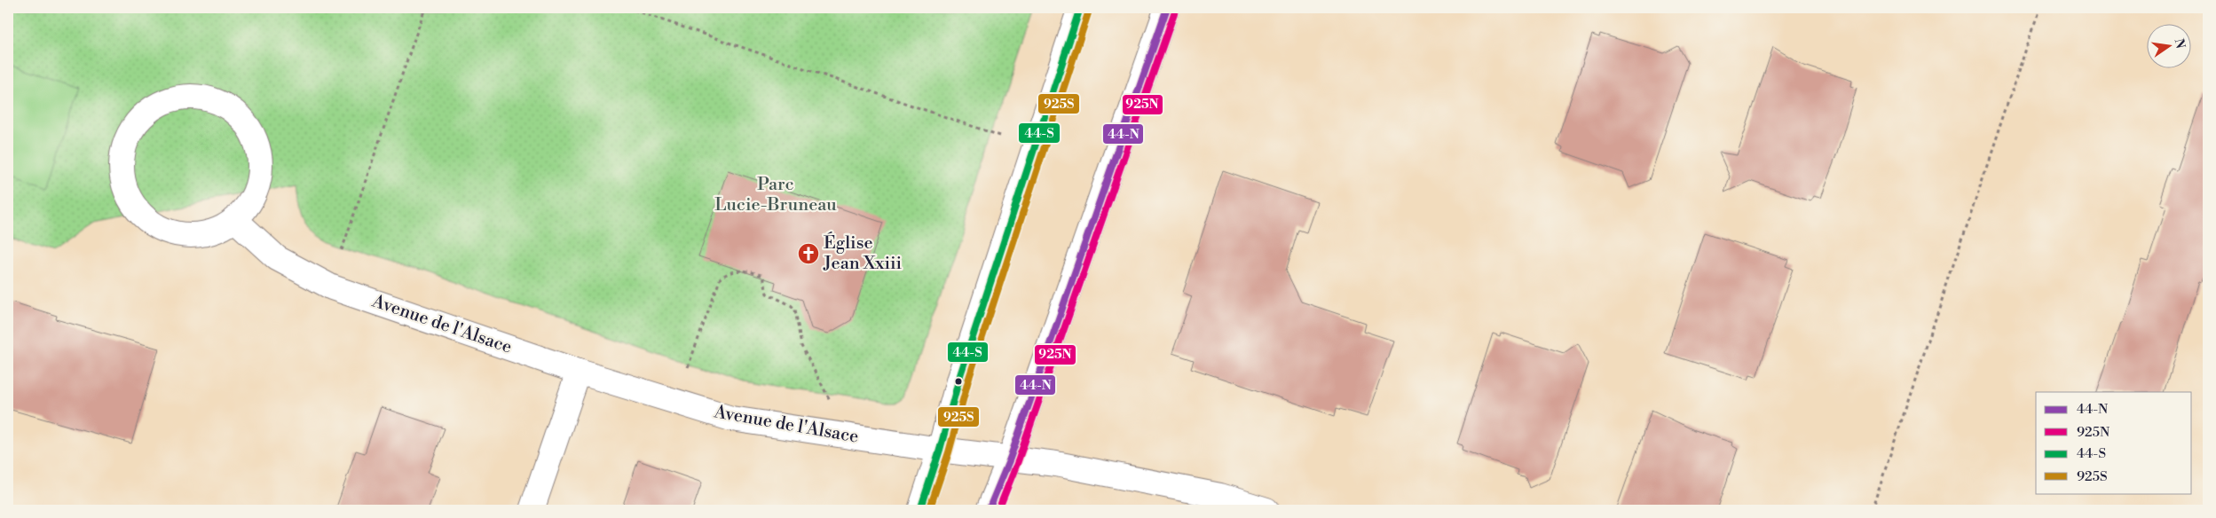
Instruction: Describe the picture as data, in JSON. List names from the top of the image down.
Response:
{
  "streets": {
    "street": ["Avenue de l'Alsace"]
  },
  "parks": ["Parc Lucie-Bruneau"],
  "places": {
    "church": ["Église Jean Xxiii"]
  },
  "lines": [
    "transit line 44-N",
    "transit line 44-S",
    "transit line 925N",
    "transit line 925S"
  ],
  "legend": [
    "44-N",
    "925N",
    "44-S",
    "925S"
  ],
  "north": "right"
}
